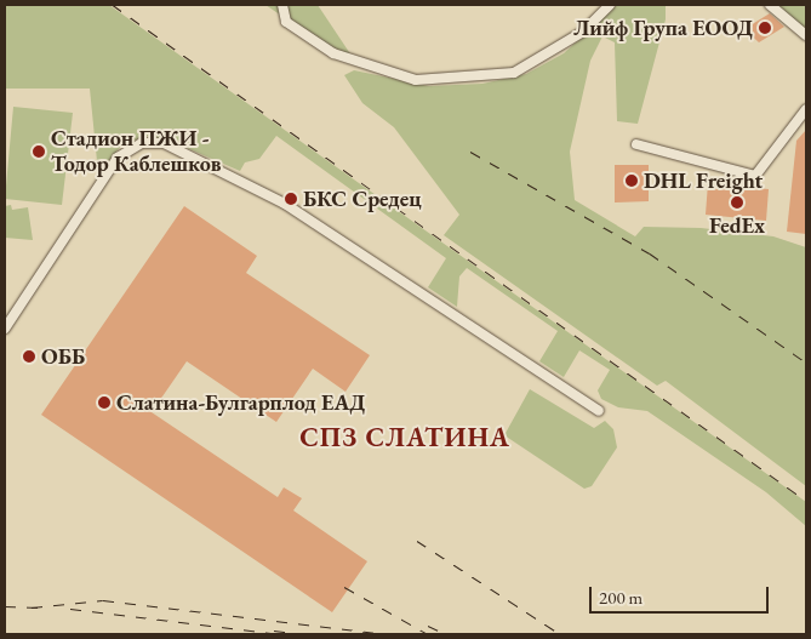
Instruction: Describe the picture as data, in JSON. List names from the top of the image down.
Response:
{
  "districts": ["СПЗ СЛАТИНА"],
  "places": [
    "Лийф Група ЕООД",
    "Стадион ПЖИ - Тодор Каблешков",
    "DHL Freight",
    "БКС Средец",
    "FedEx",
    "ОББ",
    "Слатина-Булгарплод ЕАД"
  ],
  "scale_bar": "200 m"
}
